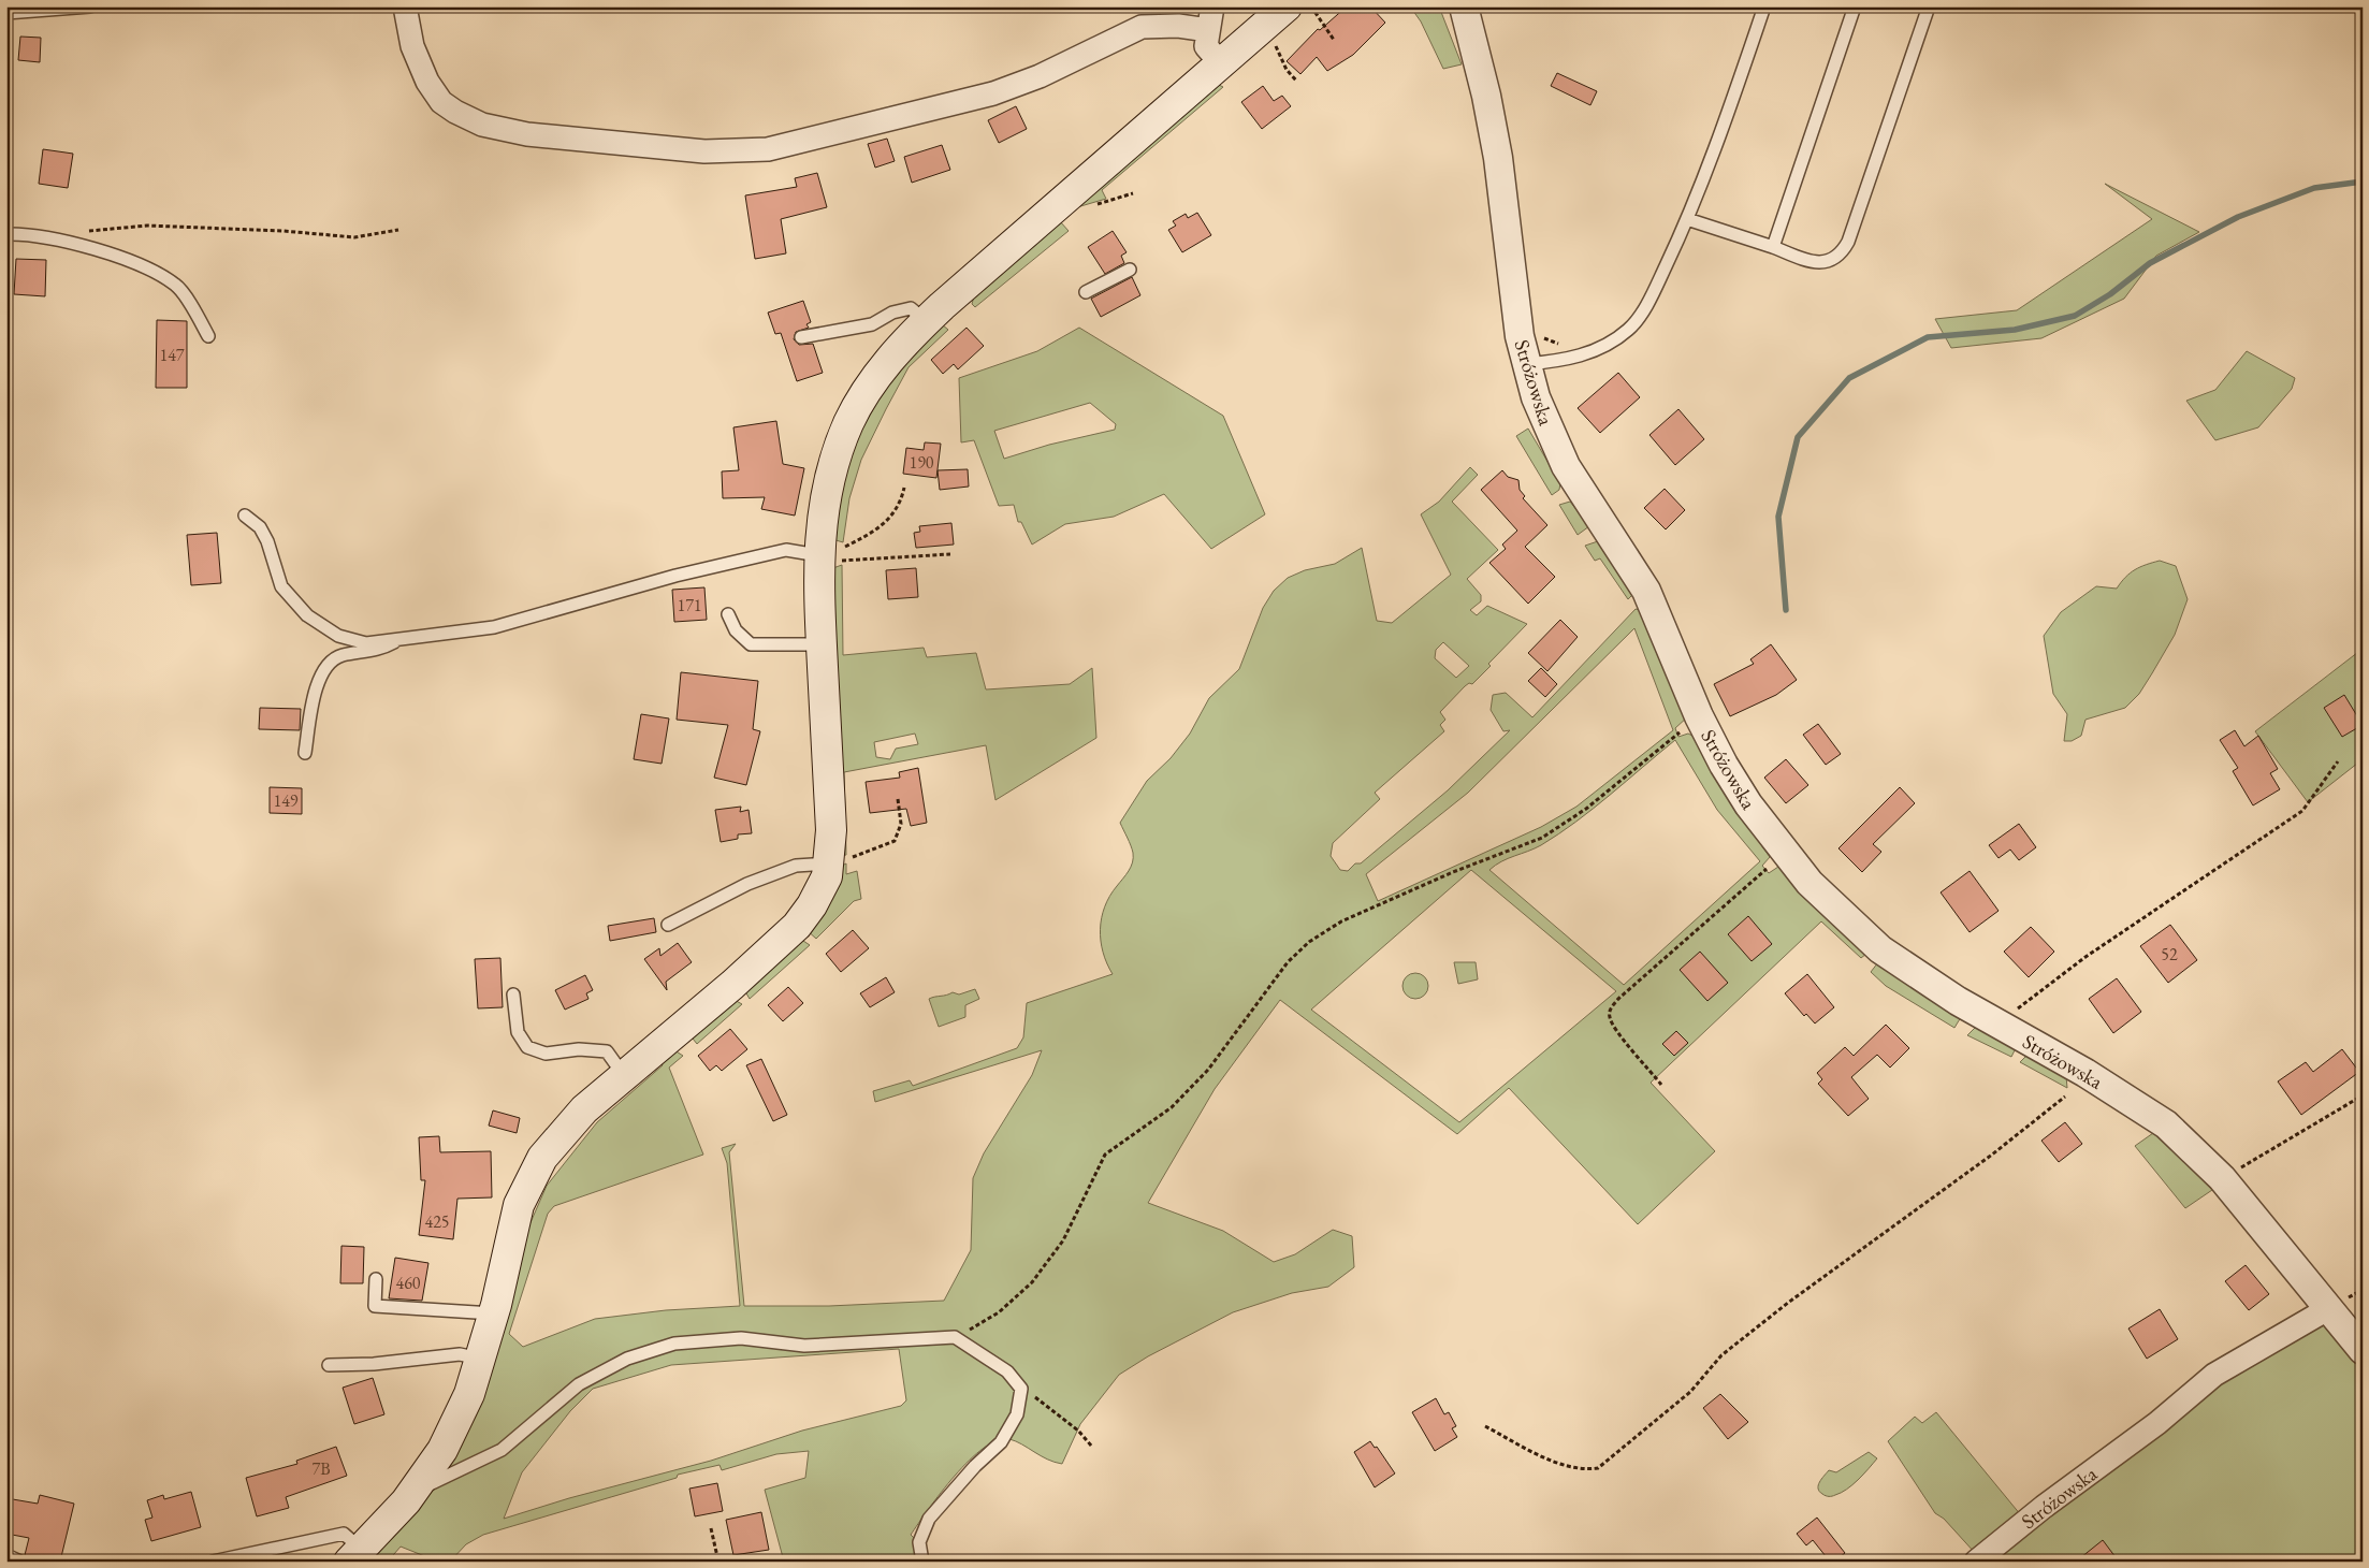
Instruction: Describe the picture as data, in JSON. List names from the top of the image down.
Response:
{
  "streets": {
    "street": ["Stróżowska"]
  },
  "house_numbers": [
    "147",
    "190",
    "171",
    "149",
    "52",
    "425",
    "460",
    "7B"
  ]
}
